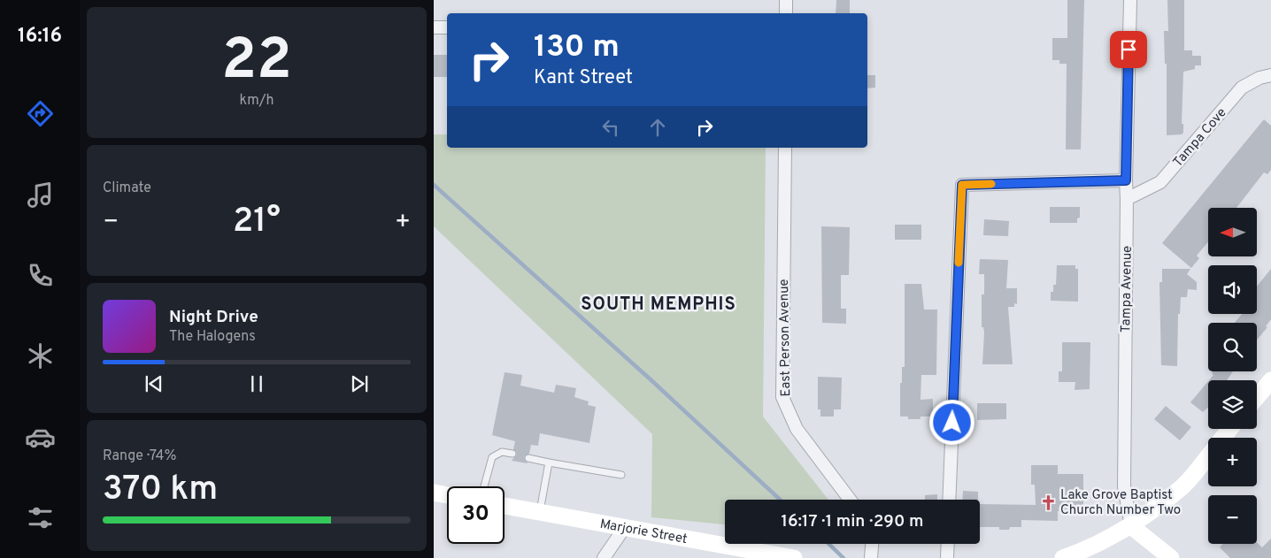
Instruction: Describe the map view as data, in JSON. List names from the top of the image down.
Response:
{
  "streets": {
    "street": [
      "Tampa Cove",
      "Tampa Avenue",
      "East Person Avenue",
      "Marjorie Street"
    ]
  },
  "crossings": [
    ["Tampa Cove", "Tampa Avenue"]
  ],
  "districts": ["SOUTH MEMPHIS"],
  "places": {
    "church": ["Lake Grove Baptist Church Number Two"]
  },
  "north": "left",
  "page": {
    "tabs": "16:16",
    "tile": [
      ["22", "km/h"],
      "Climate",
      ["Range · 74%", "370 km"]
    ],
    "turn": ["130 m", "Kant Street"],
    "heat": ["−", "21°", "+"],
    "map_buttons": ["+", "−"],
    "song": ["Night Drive", "The Halogens"],
    "limit": "30",
    "trip": "16:17 · 1 min · 290 m"
  }
}
